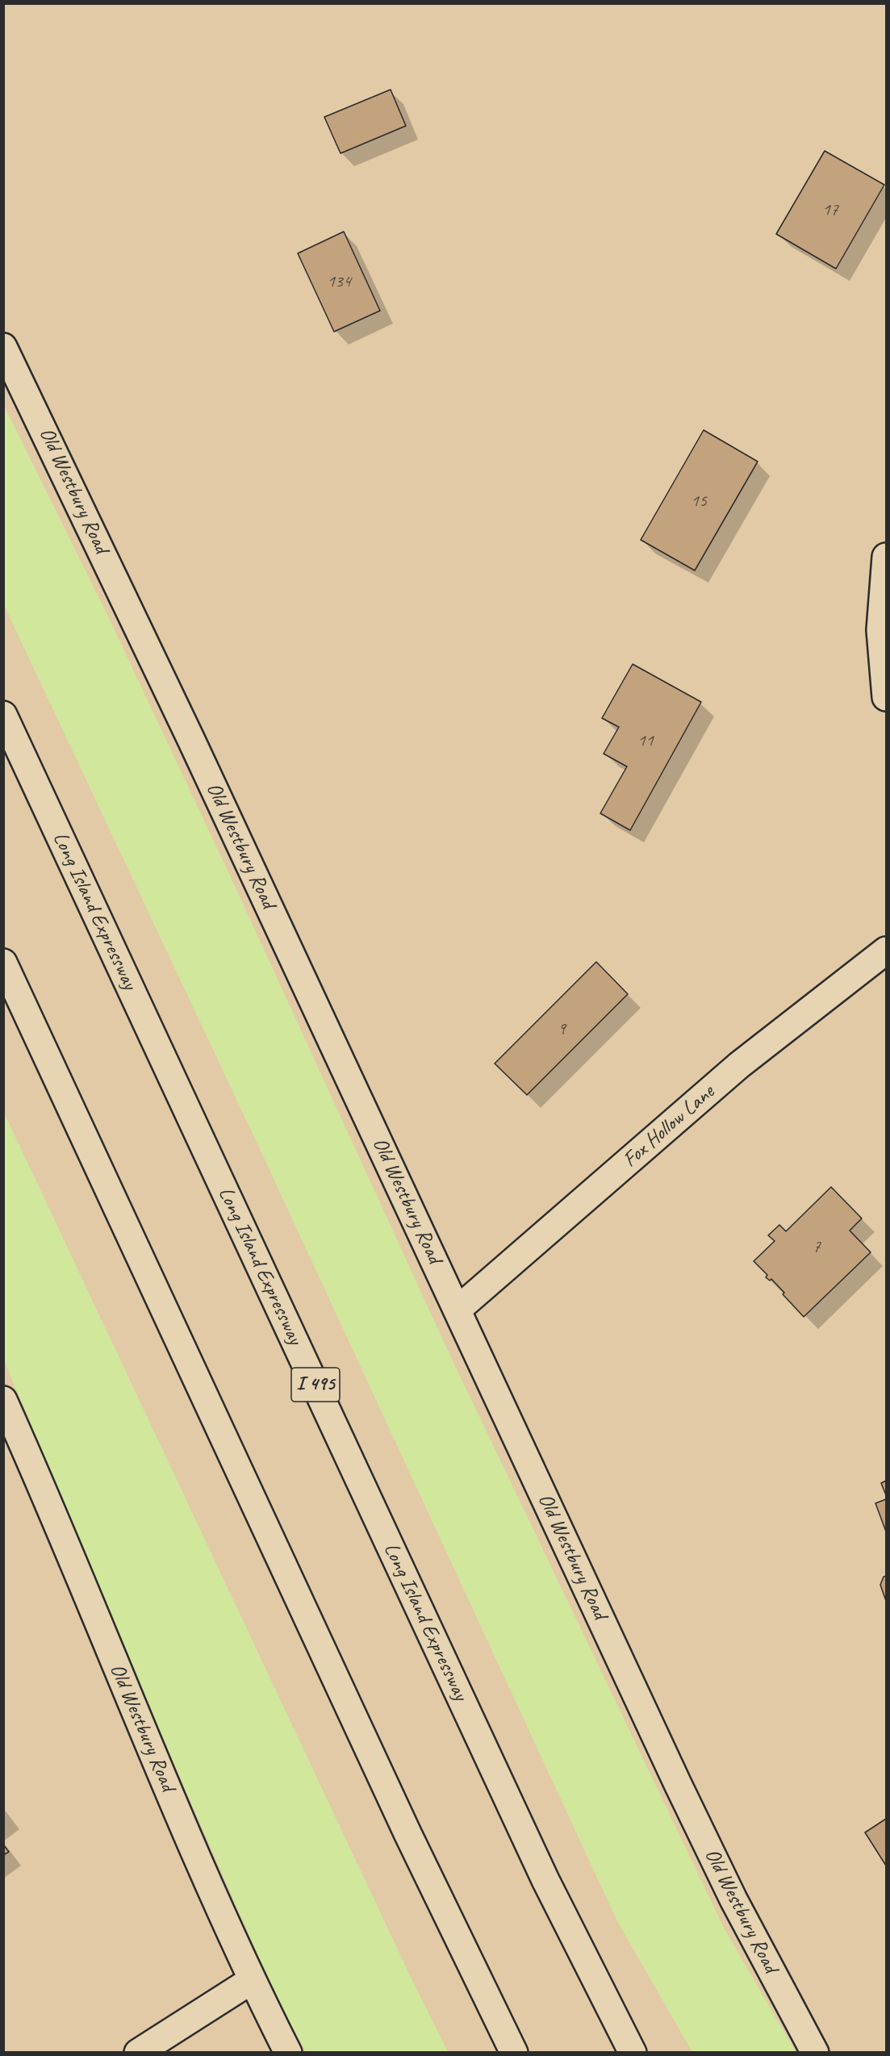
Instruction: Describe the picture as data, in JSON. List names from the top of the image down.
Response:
{
  "streets": {
    "main road": [
      "Old Westbury Road",
      "Long Island Expressway",
      "Fox Hollow Lane",
      "I 495"
    ]
  },
  "crossings": [
    ["Old Westbury Road", "Fox Hollow Lane"]
  ],
  "house_numbers": [
    "17",
    "134",
    "15",
    "11",
    "9",
    "7"
  ]
}
